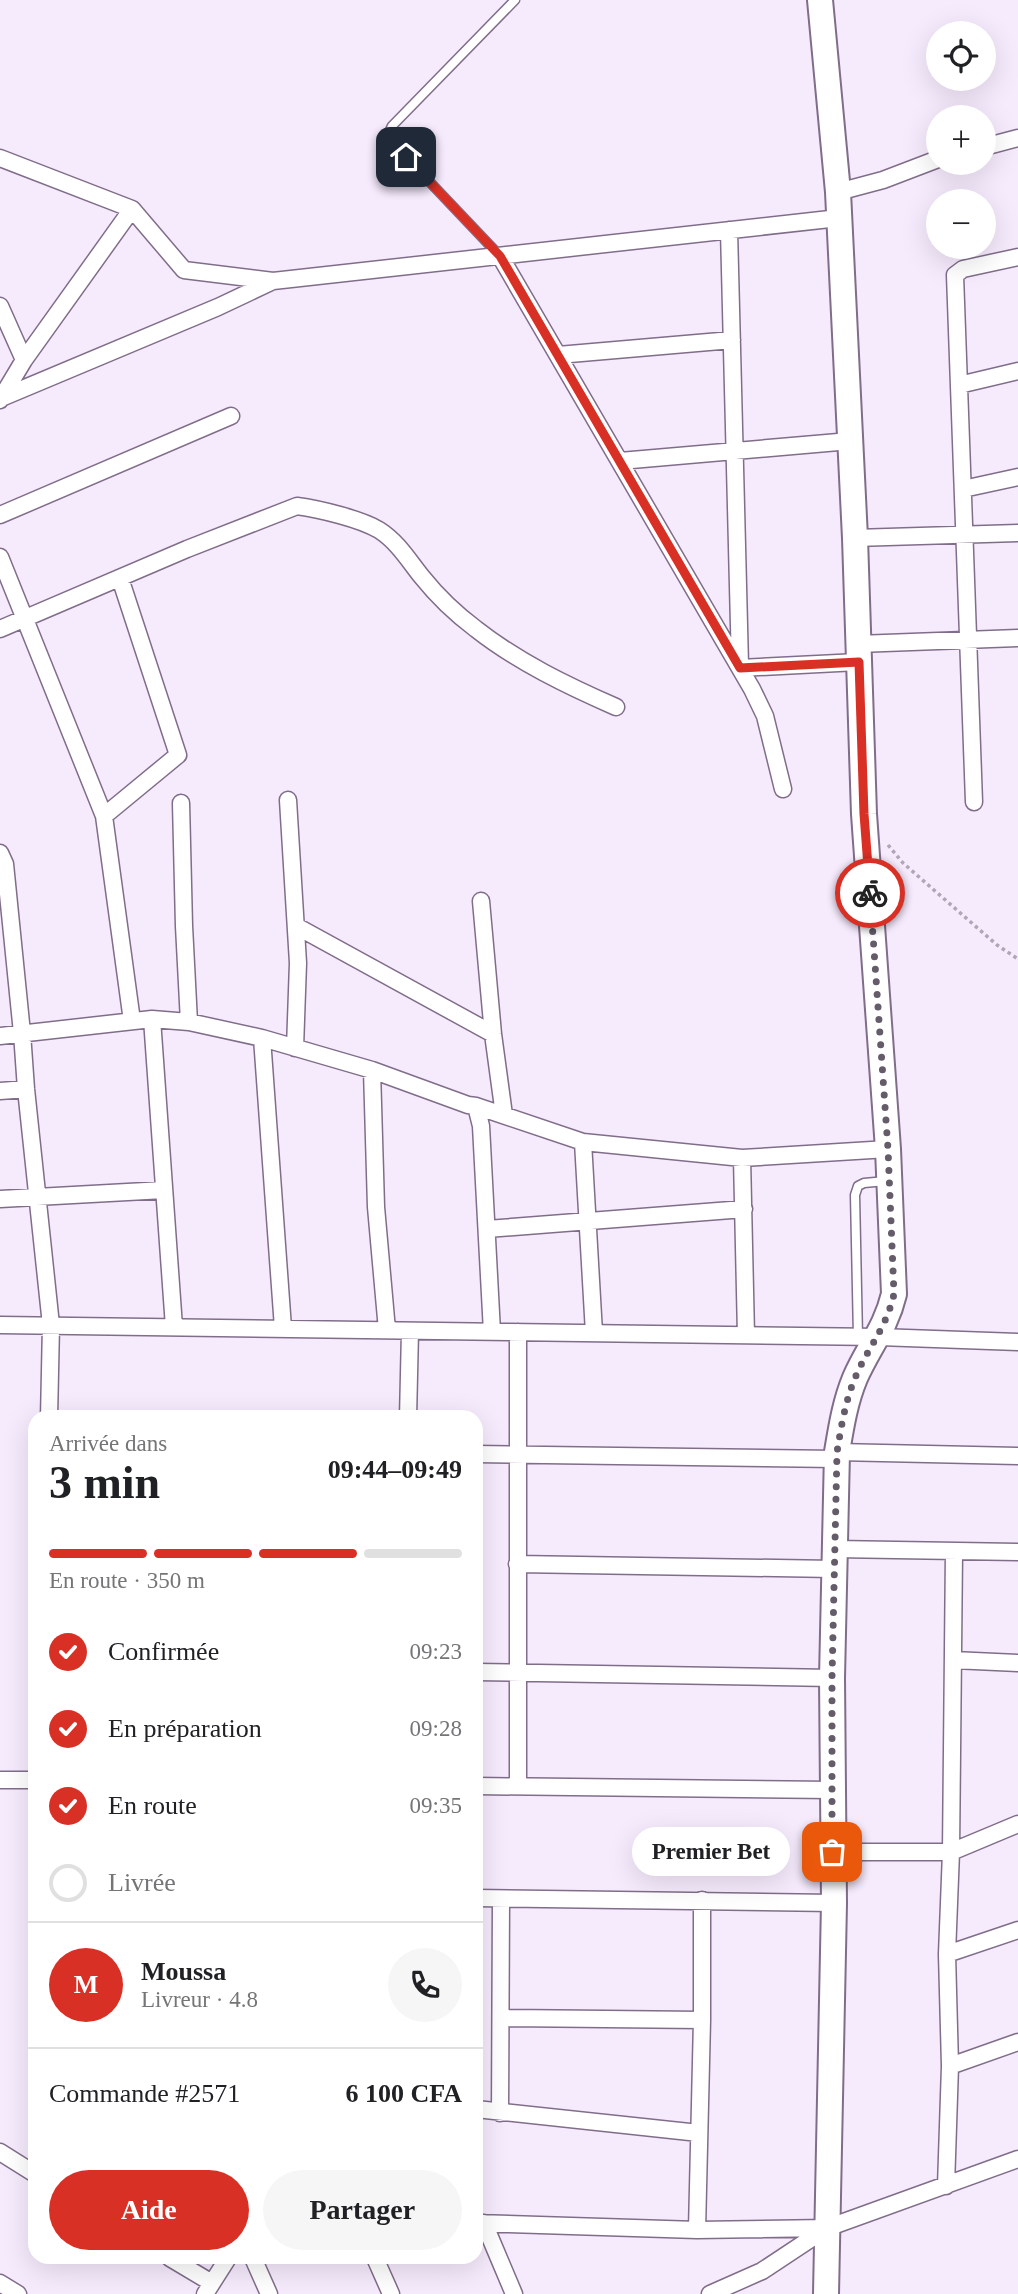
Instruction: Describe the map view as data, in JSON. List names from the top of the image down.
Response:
{
  "places": ["Premier Bet"],
  "page": {
    "map_buttons": ["+", "−"],
    "heading": ["3 min", "Arrivée dans", "09:44–09:49"],
    "panel": [
      "Moussa",
      "Livreur · 4.8",
      "Commande #2571",
      "6 100 CFA"
    ],
    "bar": "En route · 350 m",
    "list": [
      ["Confirmée", "09:23"],
      ["En préparation", "09:28"],
      ["En route", "09:35"],
      "Livrée"
    ],
    "bubble": "Premier Bet",
    "round": "M",
    "buttons": ["Aide", "Partager"]
  }
}
